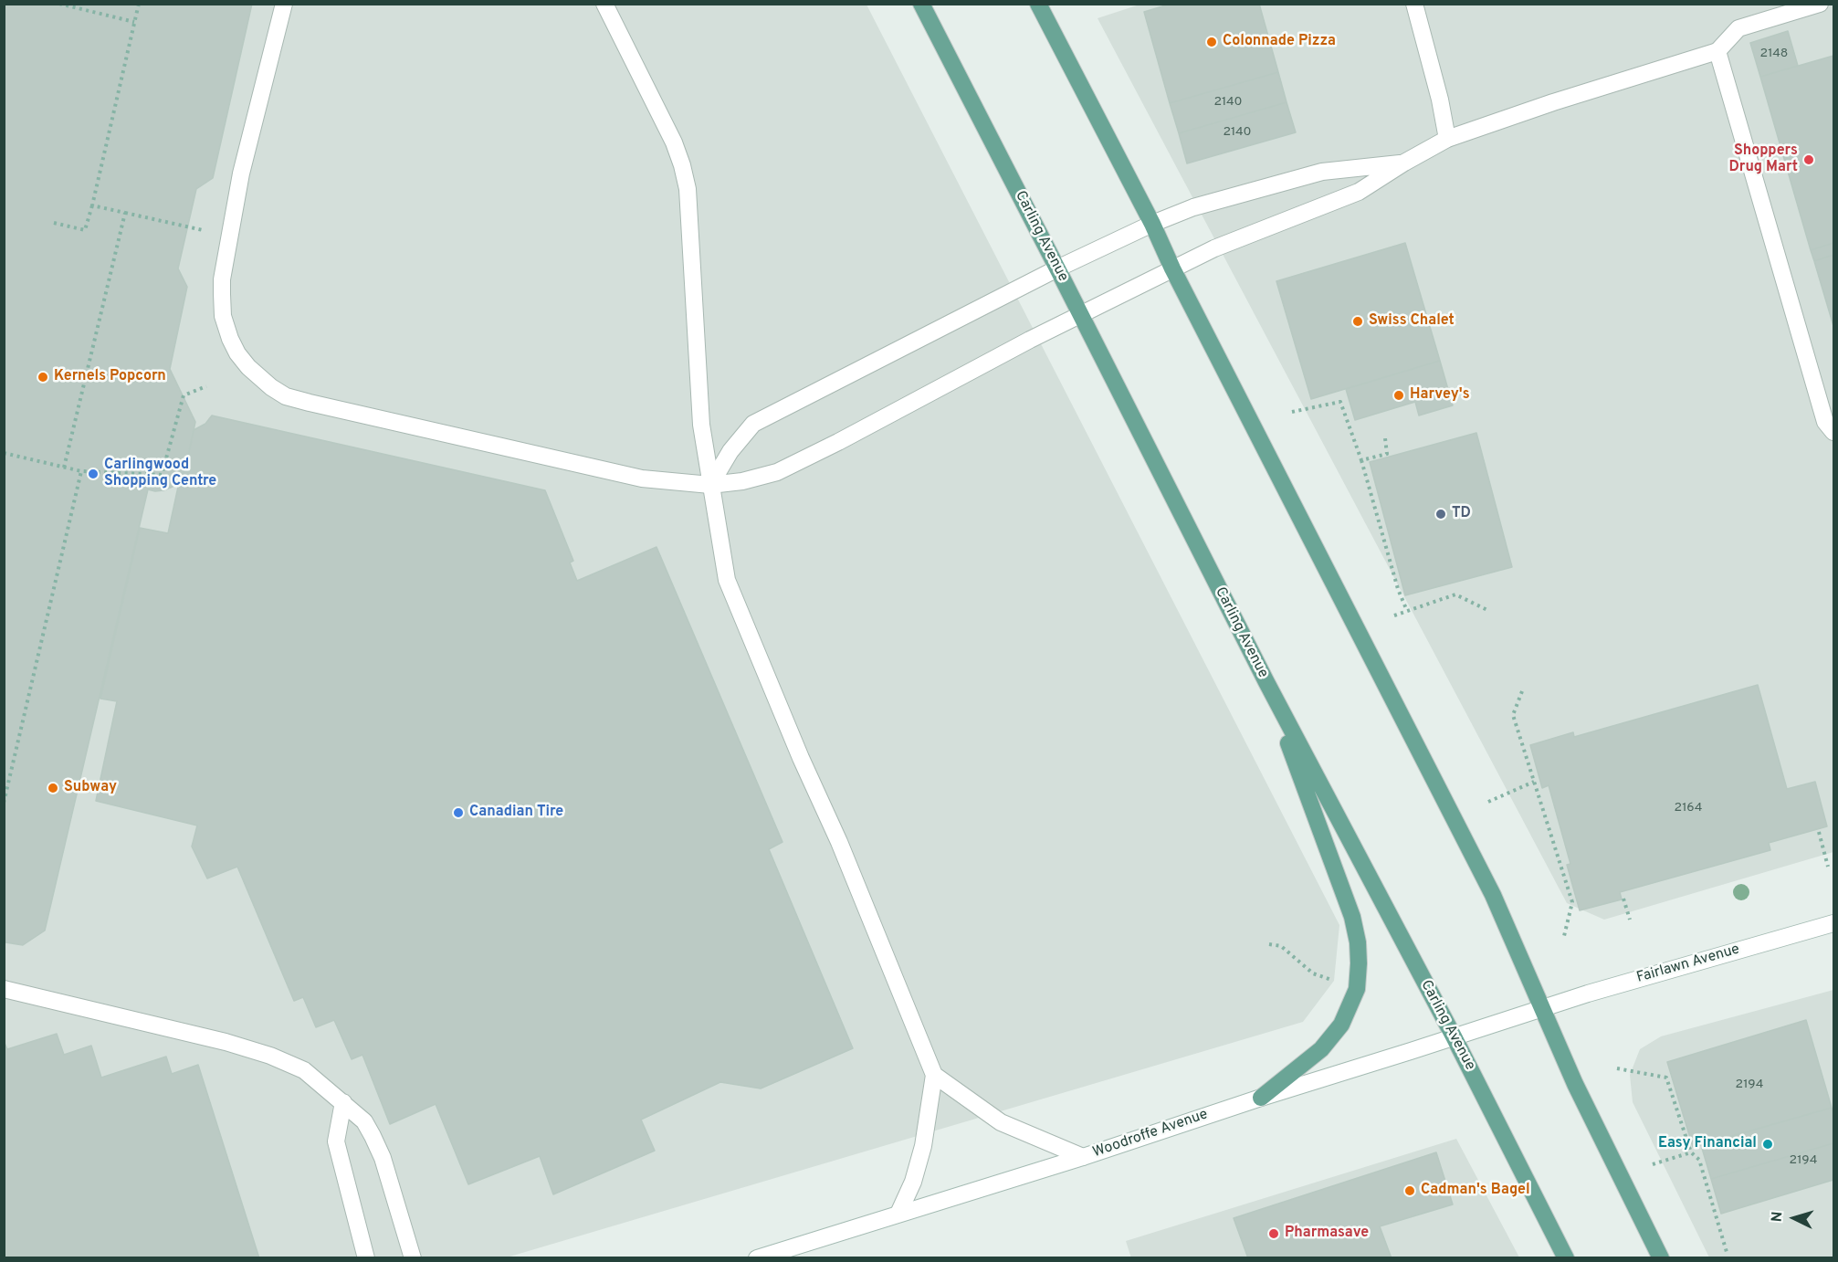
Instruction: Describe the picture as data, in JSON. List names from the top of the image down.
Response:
{
  "streets": {
    "main road": ["Carling Avenue"],
    "street": ["Fairlawn Avenue", "Woodroffe Avenue"]
  },
  "crossings": [
    ["Carling Avenue", "Woodroffe Avenue"],
    ["Fairlawn Avenue", "Woodroffe Avenue"]
  ],
  "places": [
    "Colonnade Pizza",
    "Shoppers Drug Mart",
    "Swiss Chalet",
    "Kernels Popcorn",
    "Harvey's",
    "Carlingwood Shopping Centre",
    "TD",
    "Subway",
    "Canadian Tire",
    "Easy Financial",
    "Cadman's Bagel",
    "Pharmasave"
  ],
  "house_numbers": [
    "2148",
    "2140",
    "2140",
    "2164",
    "2194",
    "2194"
  ],
  "north": "left"
}
